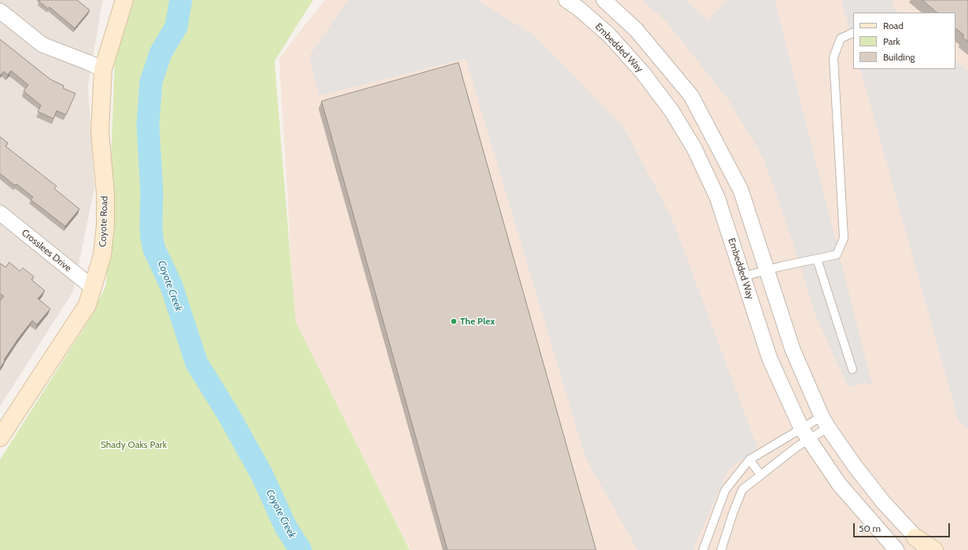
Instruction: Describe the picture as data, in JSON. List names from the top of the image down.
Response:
{
  "streets": {
    "street": ["Embedded Way", "Coyote Road", "Crosslees Drive"]
  },
  "crossings": [
    ["Coyote Road", "Crosslees Drive"]
  ],
  "water": ["Coyote Creek"],
  "parks": ["Shady Oaks Park"],
  "places": ["The Plex"],
  "legend": ["Road", "Park", "Building"],
  "scale_bar": "50 m"
}
